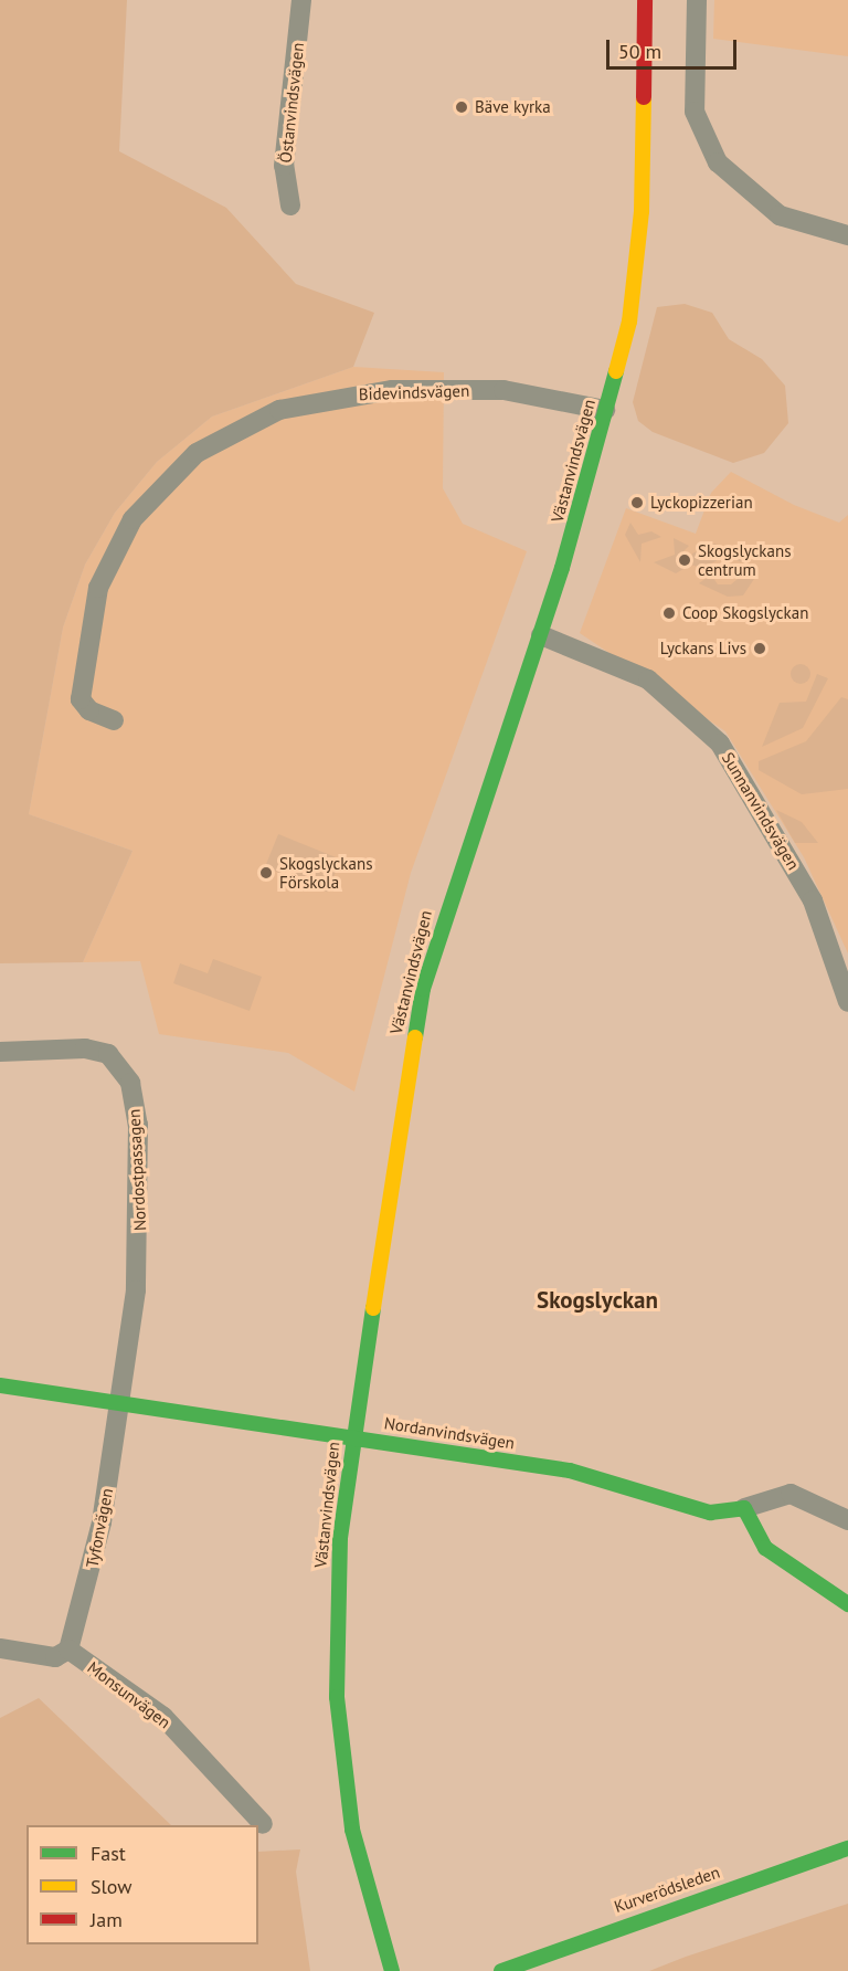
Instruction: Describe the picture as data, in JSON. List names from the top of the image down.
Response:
{
  "streets": {
    "street": [
      "Östanvindsvägen",
      "Bidevindsvägen",
      "Västanvindsvägen",
      "Sunnanvindsvägen",
      "Nordostpassagen",
      "Nordanvindsvägen",
      "Tyfonvägen",
      "Monsunvägen",
      "Kurverödsleden"
    ]
  },
  "crossings": [
    ["Bidevindsvägen", "Västanvindsvägen"],
    ["Västanvindsvägen", "Sunnanvindsvägen"],
    ["Västanvindsvägen", "Nordanvindsvägen"],
    ["Nordostpassagen", "Nordanvindsvägen"],
    ["Nordostpassagen", "Tyfonvägen"],
    ["Nordanvindsvägen", "Tyfonvägen"],
    ["Tyfonvägen", "Monsunvägen"]
  ],
  "districts": ["Skogslyckan"],
  "places": [
    "Bäve kyrka",
    "Lyckopizzerian",
    "Skogslyckans centrum",
    "Coop Skogslyckan",
    "Lyckans Livs",
    "Skogslyckans Förskola"
  ],
  "legend": ["Fast", "Slow", "Jam"],
  "scale_bar": "50 m"
}
